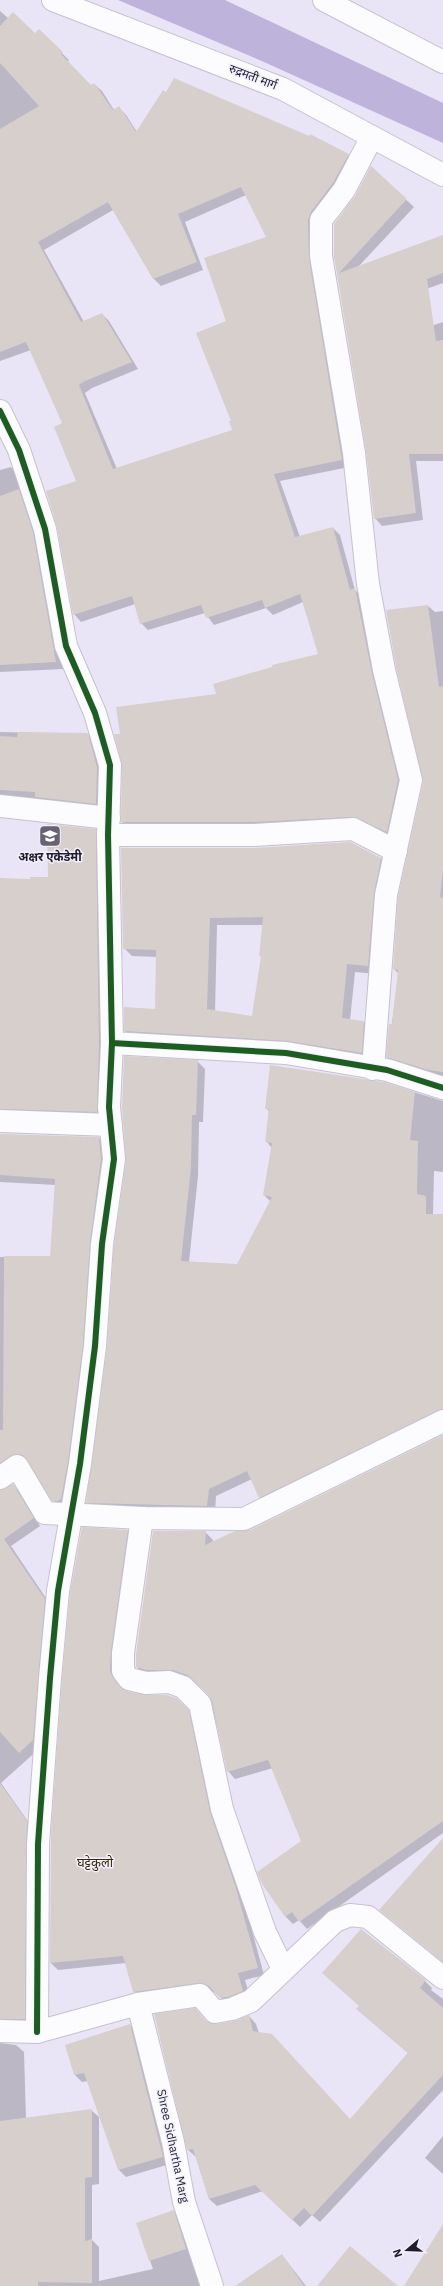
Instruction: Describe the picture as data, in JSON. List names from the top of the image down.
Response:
{
  "streets": {
    "street": ["रुद्रमती मार्ग", "Shree Sidhartha Marg"]
  },
  "districts": ["घट्टेकुलो"],
  "places": {
    "school or university": ["अक्षर एकेडेमी"]
  },
  "north": "left"
}
